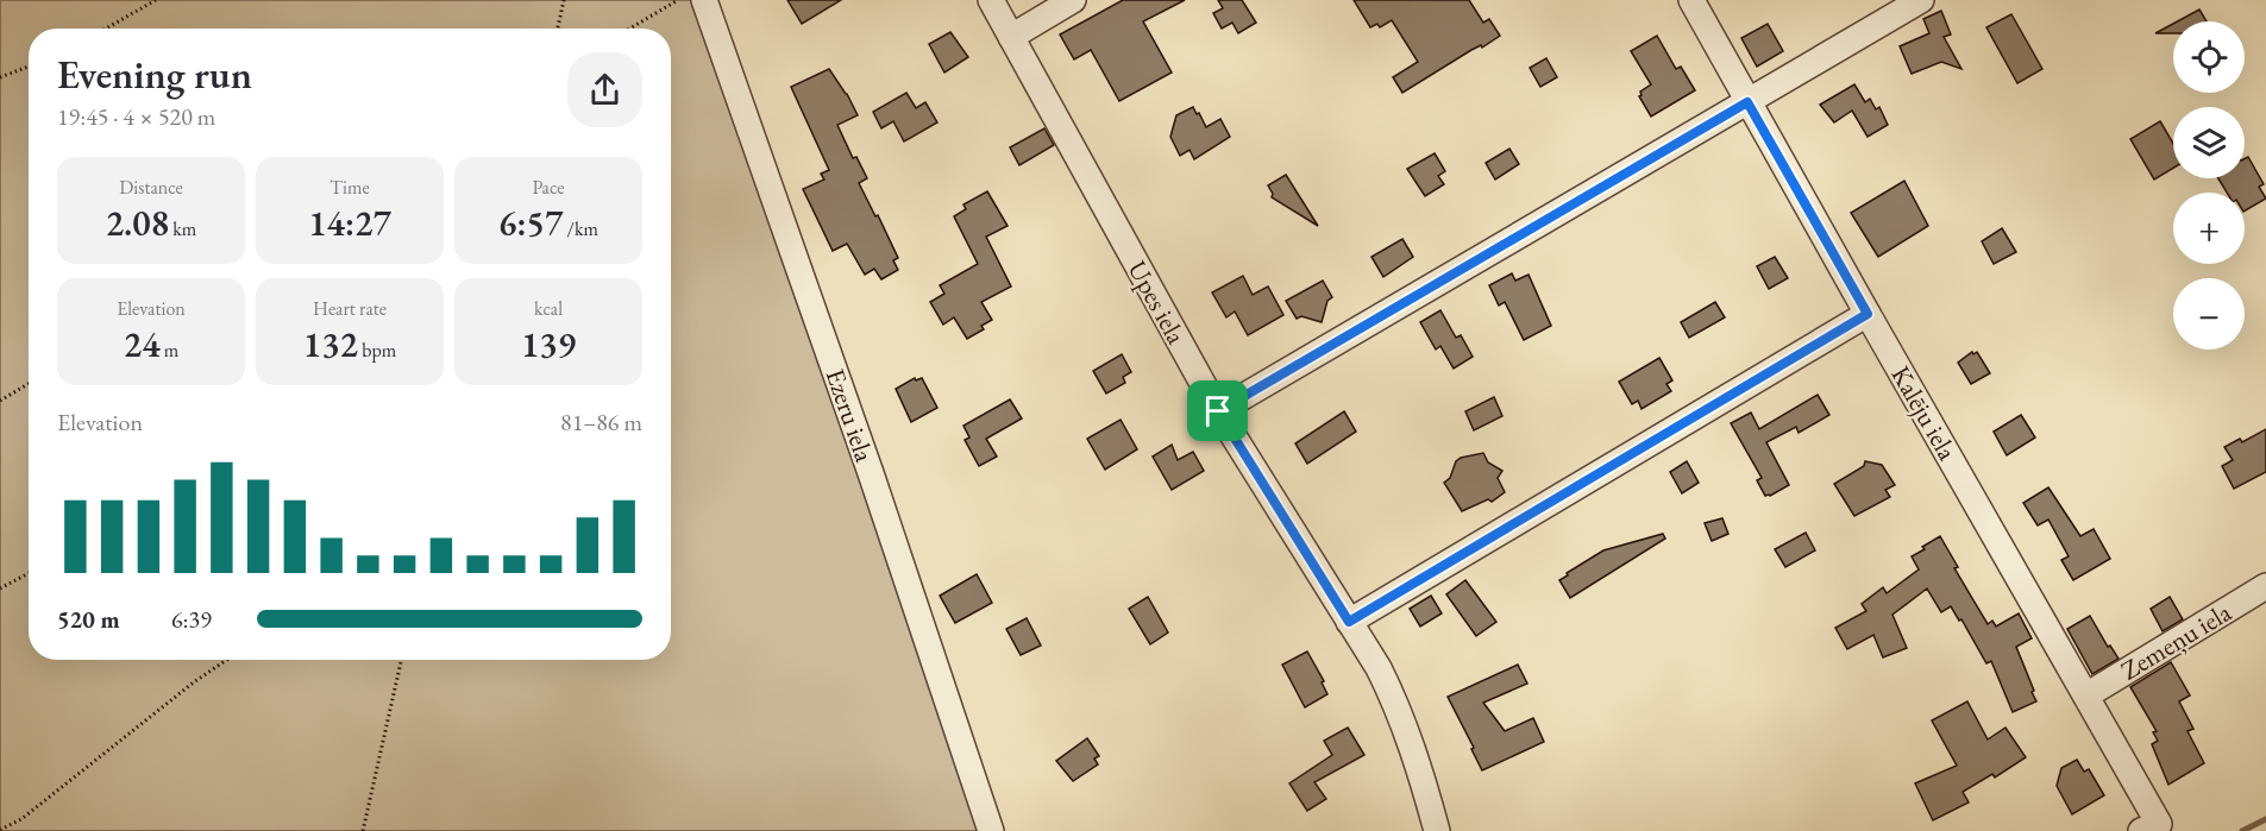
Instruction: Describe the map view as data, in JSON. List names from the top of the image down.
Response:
{
  "streets": {
    "street": [
      "Upes iela",
      "Kalēju iela",
      "Ezeru iela",
      "Zemeņu iela"
    ]
  },
  "crossings": [
    ["Kalēju iela", "Zemeņu iela"]
  ],
  "page": {
    "map_buttons": ["+", "−"],
    "heading": ["Evening run", "19:45 · 4 × 520 m"],
    "stats": [
      ["Distance", "2.08 km"],
      ["Time", "14:27"],
      ["Pace", "6:57 /km"],
      ["Elevation", "24 m"],
      ["Heart rate", "132 bpm"],
      ["kcal", "139"]
    ],
    "chart": ["Elevation", "81–86 m"],
    "list": [
      {
        "name": "520 m",
        "note": "6:39"
      }
    ]
  }
}
